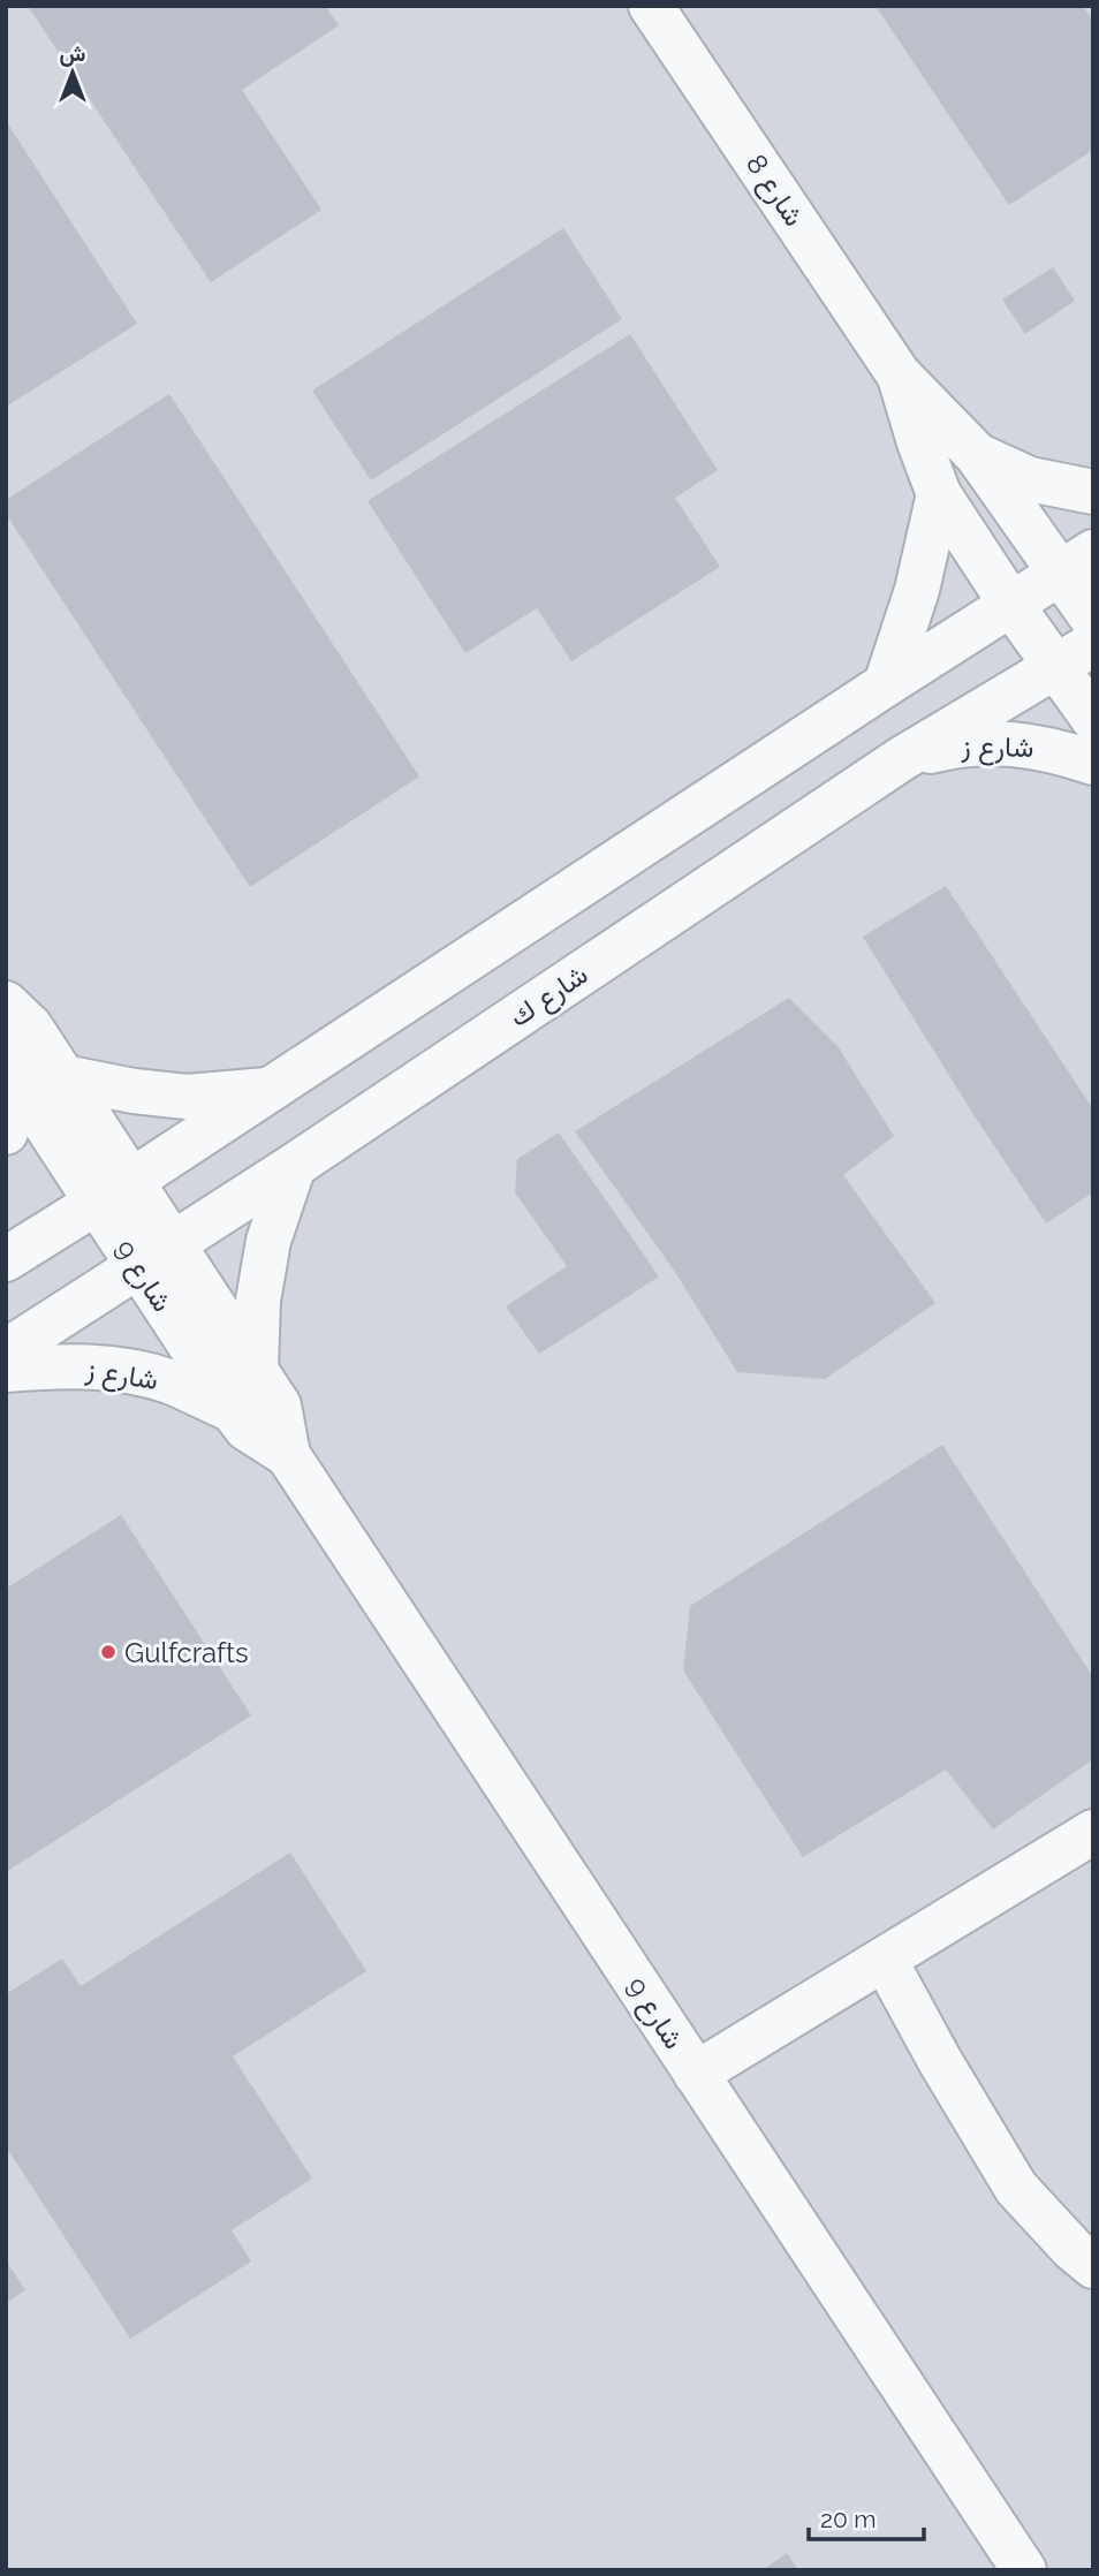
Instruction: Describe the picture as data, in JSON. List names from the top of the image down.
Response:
{
  "streets": {
    "street": [
      "شارع 8",
      "شارع ز",
      "شارع ك",
      "شارع 9"
    ]
  },
  "crossings": [
    ["شارع 8", "شارع ك"],
    ["شارع ز", "شارع ك"],
    ["شارع ز", "شارع 9"],
    ["شارع ك", "شارع 9"]
  ],
  "places": ["Gulfcrafts"],
  "scale_bar": "20 m",
  "north": "top"
}
